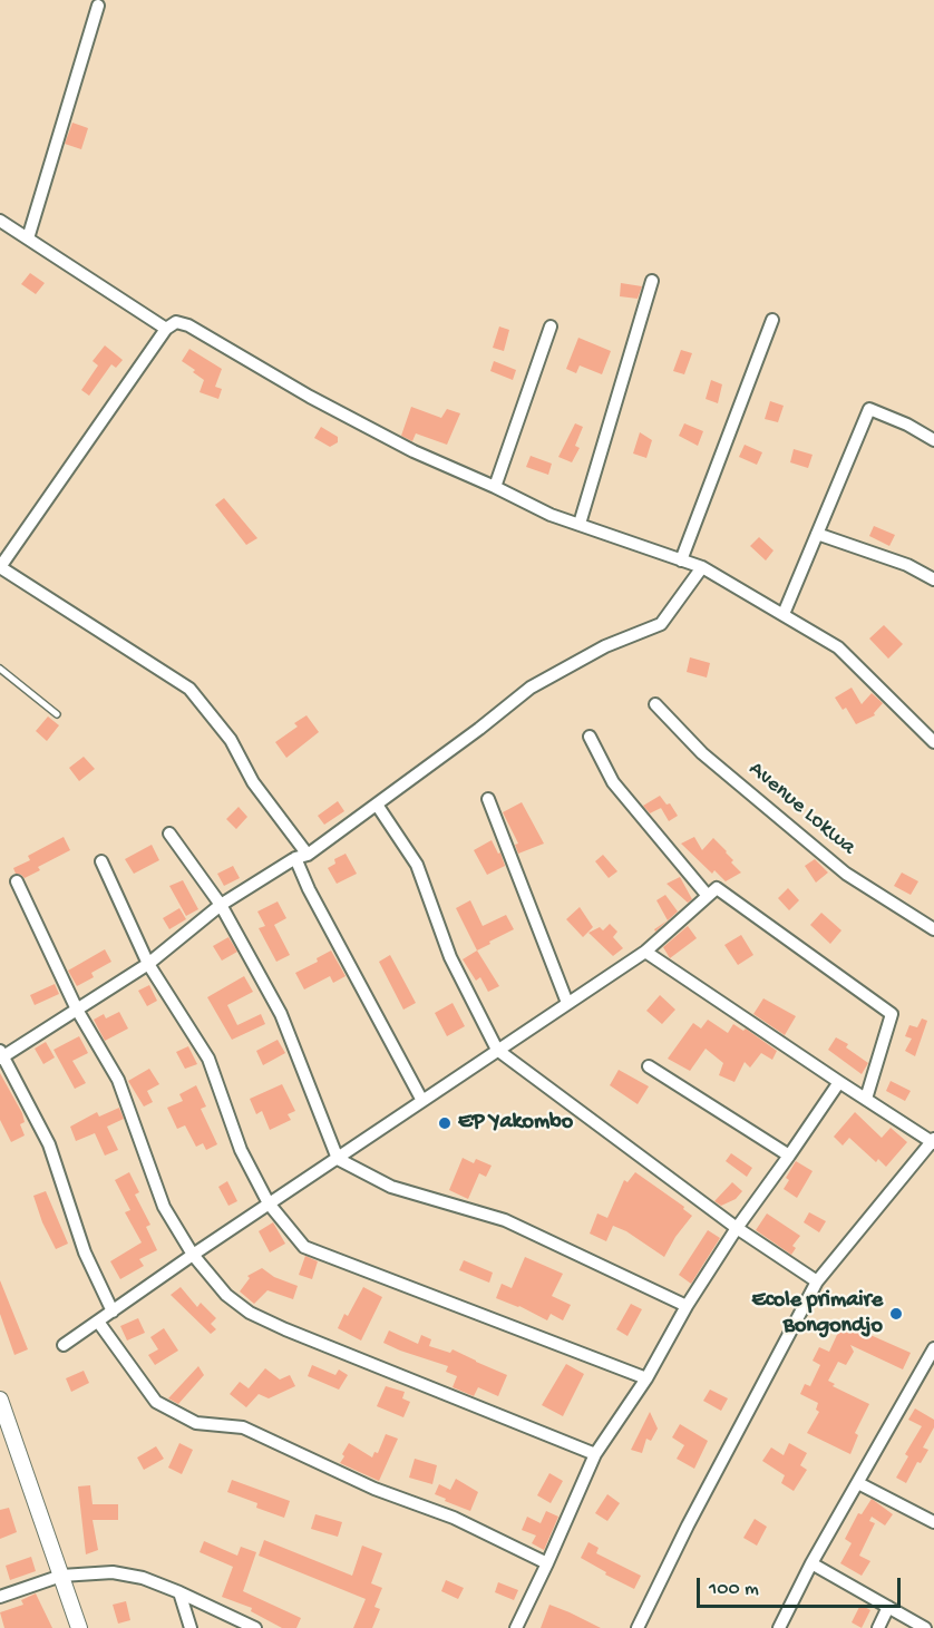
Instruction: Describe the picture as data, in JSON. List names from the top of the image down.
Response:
{
  "streets": {
    "street": ["Avenue Lokwa"]
  },
  "places": ["EP Yakombo", "Ecole primaire Bongondjo"],
  "scale_bar": "100 m"
}
